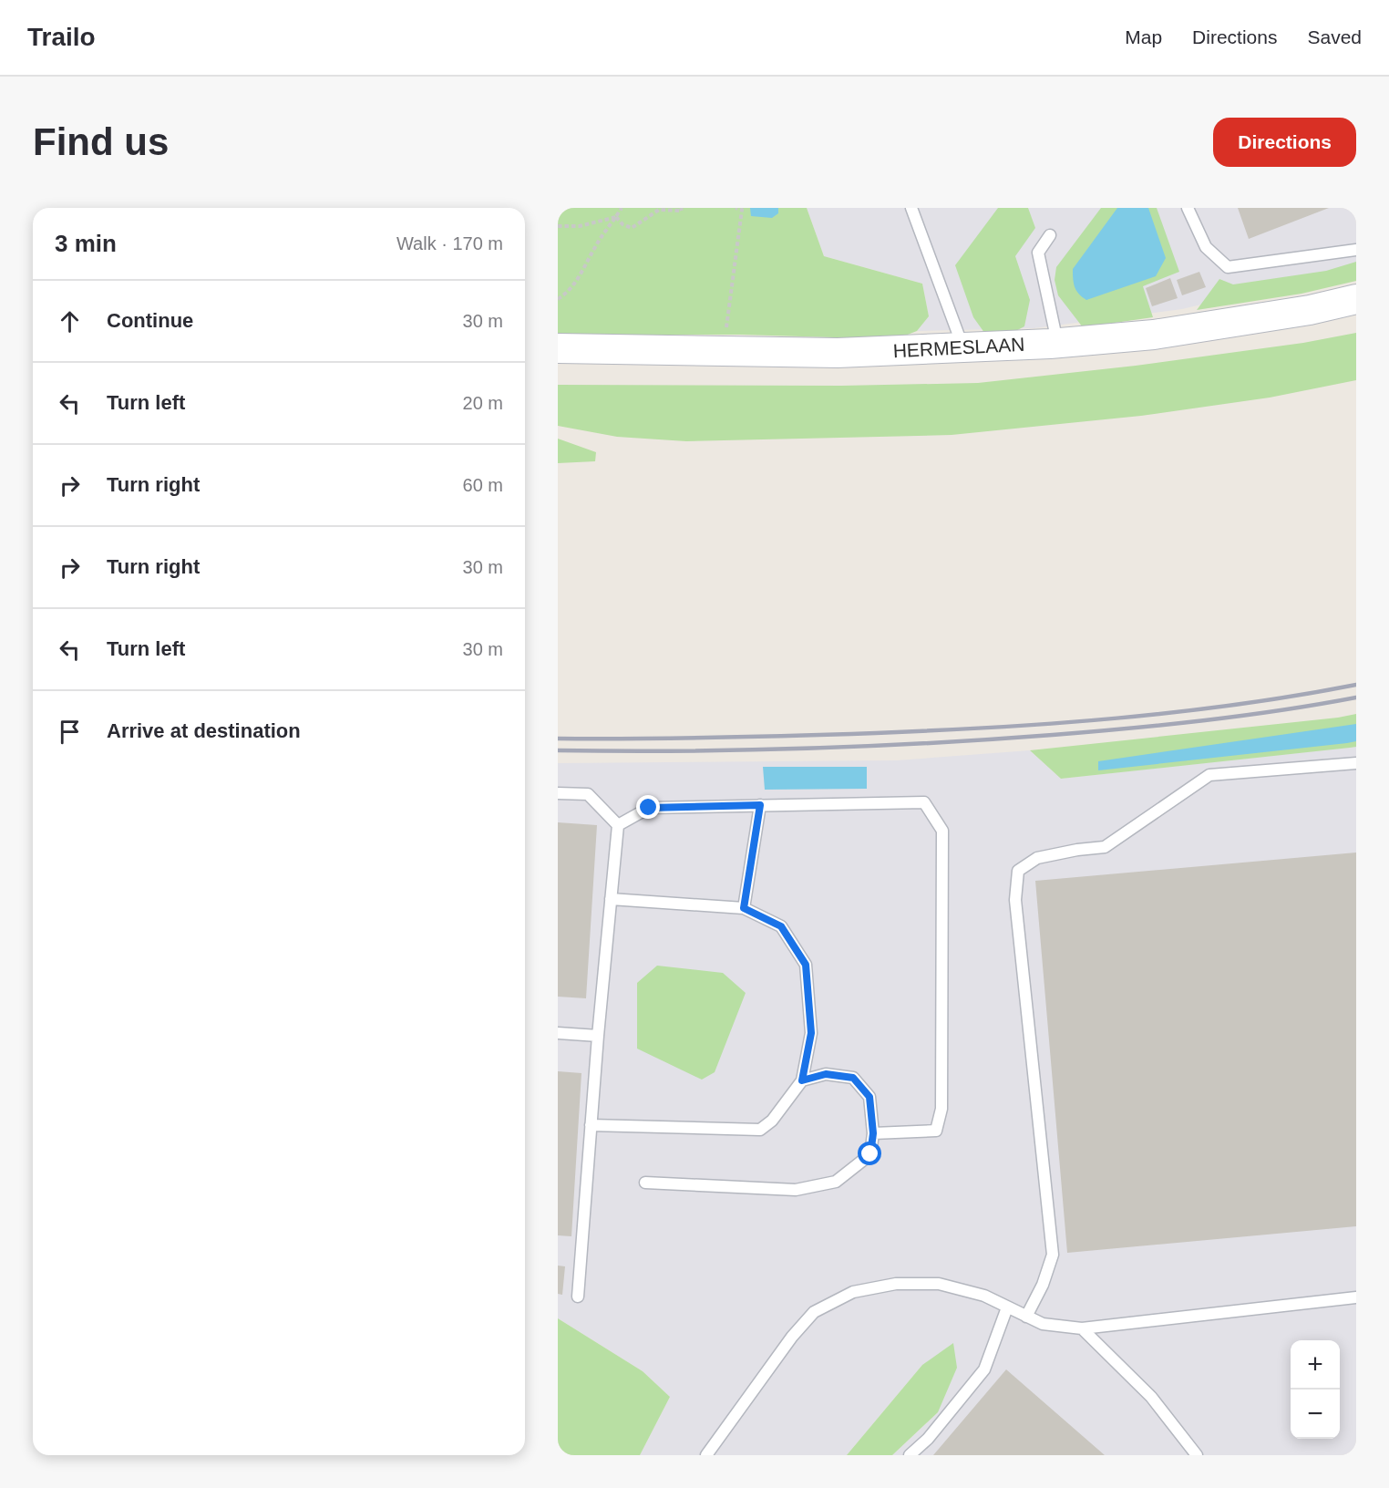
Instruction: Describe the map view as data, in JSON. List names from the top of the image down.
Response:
{
  "streets": {
    "street": ["HERMESLAAN"]
  },
  "page": {
    "header": "Trailo",
    "nav": ["Map", "Directions", "Saved"],
    "buttons": "Directions",
    "title": "Find us",
    "heading": ["3 min", "Walk · 170 m"],
    "list": [
      ["Continue", "30 m"],
      ["Turn left", "20 m"],
      ["Turn right", "60 m"],
      ["Turn right", "30 m"],
      ["Turn left", "30 m"],
      "Arrive at destination"
    ],
    "map_buttons": ["+", "−"]
  }
}
